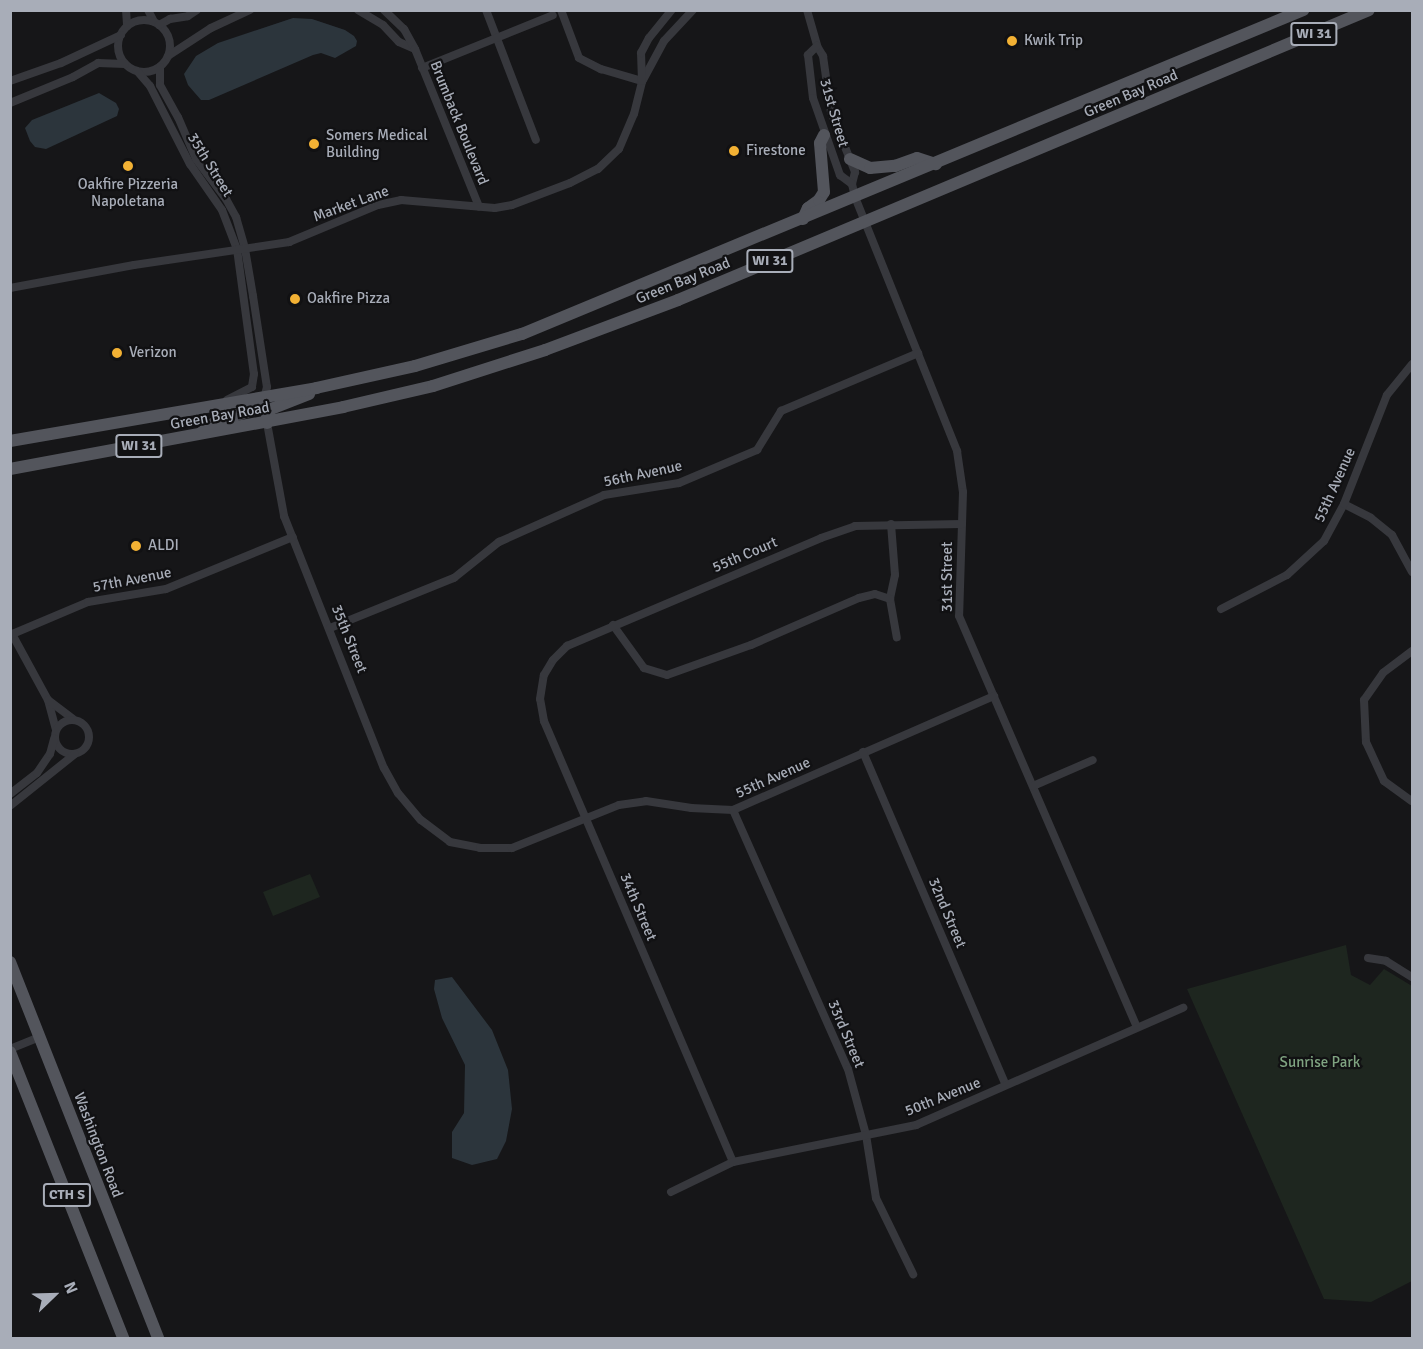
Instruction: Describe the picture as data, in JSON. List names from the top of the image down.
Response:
{
  "streets": {
    "main road": [
      "WI 31",
      "Green Bay Road",
      "Washington Road",
      "CTH S"
    ],
    "street": [
      "31st Street",
      "Brumback Boulevard",
      "35th Street",
      "Market Lane",
      "56th Avenue",
      "55th Avenue",
      "55th Court",
      "57th Avenue",
      "34th Street",
      "32nd Street",
      "33rd Street",
      "50th Avenue"
    ]
  },
  "crossings": [
    ["Green Bay Road", "31st Street"],
    ["Green Bay Road", "35th Street"],
    ["31st Street", "56th Avenue"],
    ["31st Street", "55th Avenue"],
    ["31st Street", "55th Court"],
    ["31st Street", "50th Avenue"],
    ["Brumback Boulevard", "Market Lane"],
    ["35th Street", "Market Lane"],
    ["35th Street", "56th Avenue"],
    ["35th Street", "55th Avenue"],
    ["35th Street", "57th Avenue"],
    ["55th Avenue", "34th Street"],
    ["55th Avenue", "32nd Street"],
    ["55th Avenue", "33rd Street"],
    ["55th Court", "34th Street"],
    ["34th Street", "50th Avenue"],
    ["32nd Street", "50th Avenue"],
    ["33rd Street", "50th Avenue"]
  ],
  "parks": ["Sunrise Park"],
  "places": [
    "Kwik Trip",
    "Somers Medical Building",
    "Firestone",
    "Oakfire Pizzeria Napoletana",
    "Oakfire Pizza",
    "Verizon",
    "ALDI"
  ],
  "north": "top right"
}
